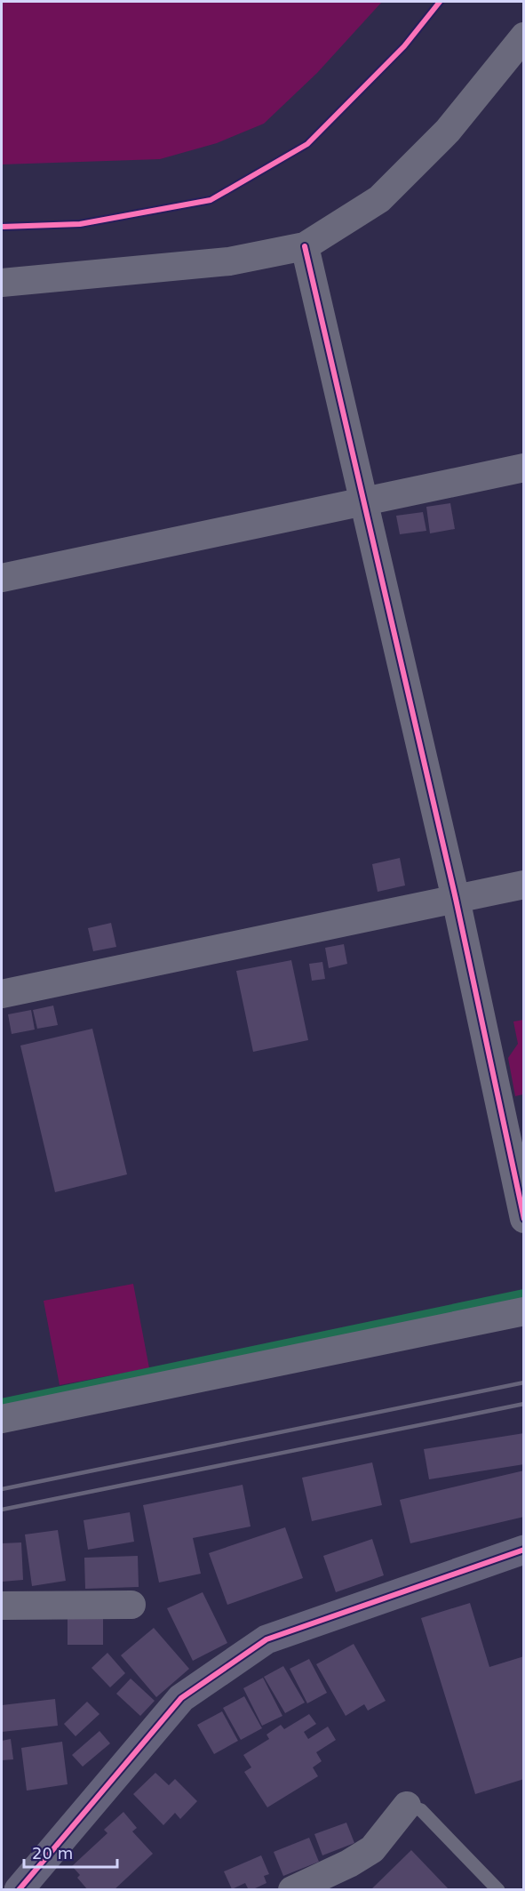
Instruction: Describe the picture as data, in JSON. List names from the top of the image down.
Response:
{
  "scale_bar": "20 m"
}
